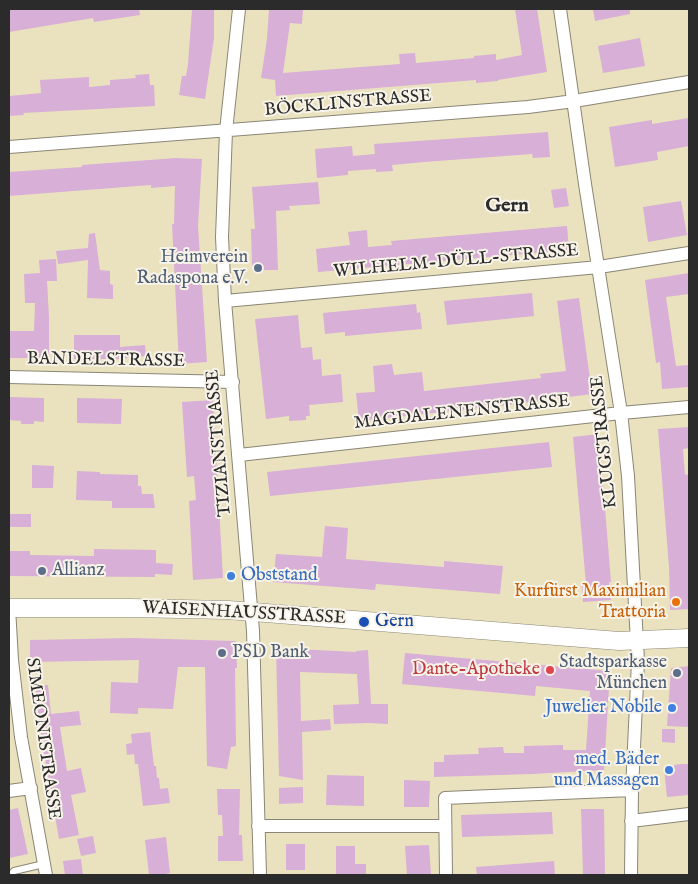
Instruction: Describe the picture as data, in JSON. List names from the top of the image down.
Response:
{
  "streets": {
    "street": [
      "BÖCKLINSTRASSE",
      "WILHELM-DÜLL-STRASSE",
      "BANDELSTRASSE",
      "MAGDALENENSTRASSE",
      "KLUGSTRASSE",
      "TIZIANSTRASSE",
      "WAISENHAUSSTRASSE",
      "SIMEONISTRASSE"
    ]
  },
  "crossings": [
    ["BÖCKLINSTRASSE", "KLUGSTRASSE"],
    ["BÖCKLINSTRASSE", "TIZIANSTRASSE"],
    ["WILHELM-DÜLL-STRASSE", "KLUGSTRASSE"],
    ["WILHELM-DÜLL-STRASSE", "TIZIANSTRASSE"],
    ["BANDELSTRASSE", "TIZIANSTRASSE"],
    ["MAGDALENENSTRASSE", "KLUGSTRASSE"],
    ["MAGDALENENSTRASSE", "TIZIANSTRASSE"],
    ["KLUGSTRASSE", "WAISENHAUSSTRASSE"],
    ["TIZIANSTRASSE", "WAISENHAUSSTRASSE"],
    ["WAISENHAUSSTRASSE", "SIMEONISTRASSE"]
  ],
  "districts": ["Gern"],
  "places": [
    "Heimverein Radaspona e.V.",
    "Allianz",
    "Obststand",
    "Kurfürst Maximilian Trattoria",
    "Gern",
    "PSD Bank",
    "Dante-Apotheke",
    "Stadtsparkasse München",
    "Juwelier Nobile",
    "med. Bäder und Massagen"
  ]
}
